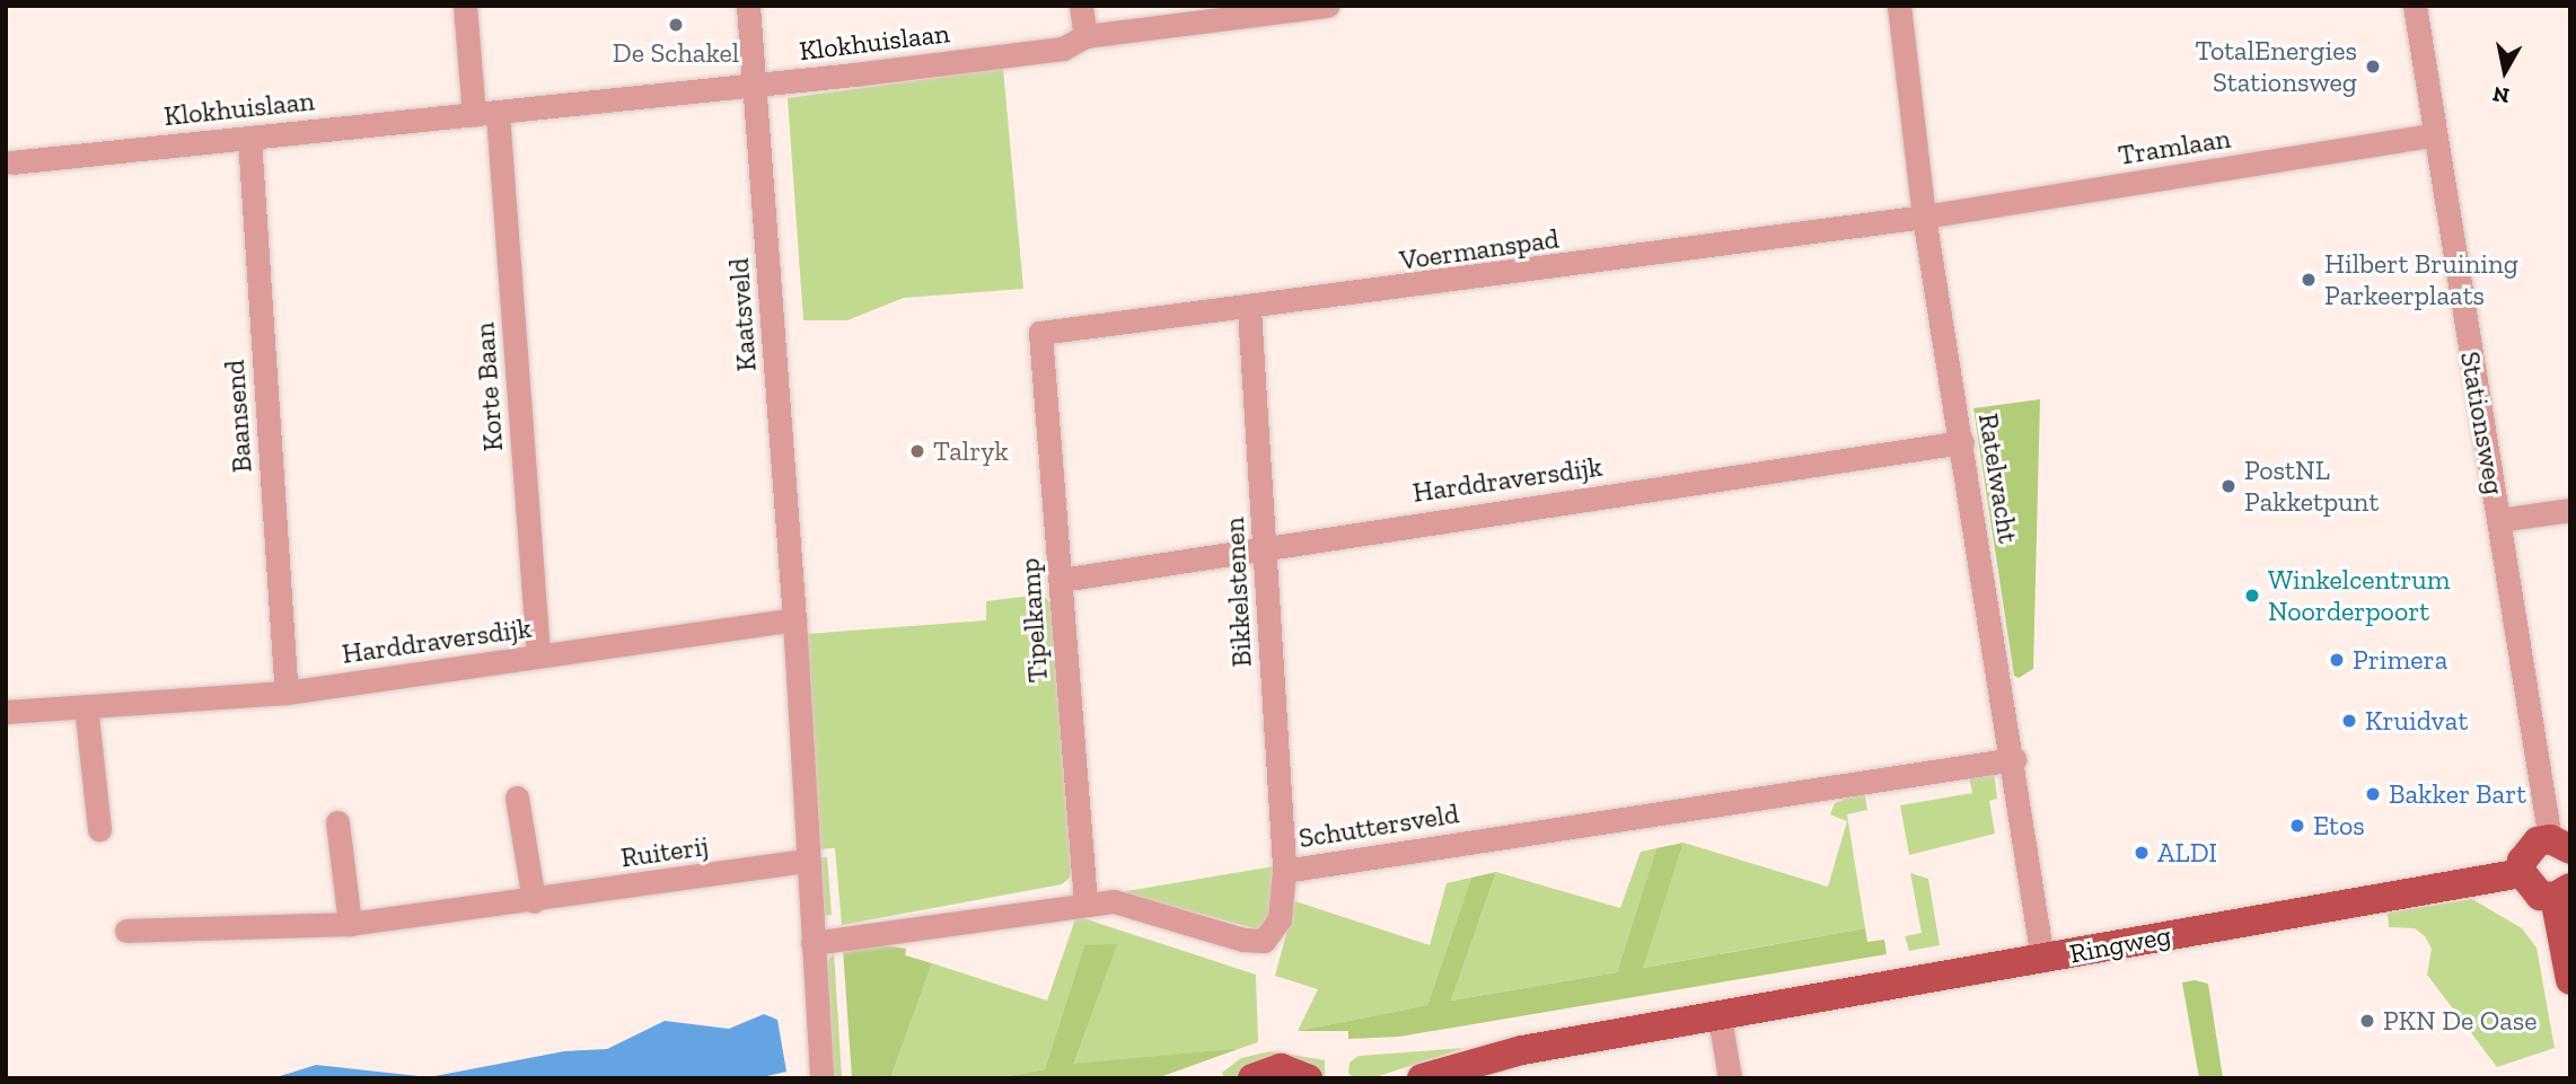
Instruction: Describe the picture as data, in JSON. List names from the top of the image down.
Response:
{
  "streets": {
    "main road": ["Ringweg"],
    "street": [
      "Klokhuislaan",
      "Tramlaan",
      "Voermanspad",
      "Kaatsveld",
      "Korte Baan",
      "Baansend",
      "Stationsweg",
      "Ratelwacht",
      "Harddraversdijk",
      "Bikkelstenen",
      "Tipelkamp",
      "Schuttersveld",
      "Ruiterij"
    ]
  },
  "crossings": [
    ["Klokhuislaan", "Kaatsveld"],
    ["Klokhuislaan", "Korte Baan"],
    ["Klokhuislaan", "Baansend"],
    ["Tramlaan", "Voermanspad"],
    ["Tramlaan", "Stationsweg"],
    ["Tramlaan", "Ratelwacht"],
    ["Voermanspad", "Ratelwacht"],
    ["Voermanspad", "Bikkelstenen"],
    ["Voermanspad", "Tipelkamp"],
    ["Kaatsveld", "Harddraversdijk"],
    ["Korte Baan", "Harddraversdijk"],
    ["Baansend", "Harddraversdijk"],
    ["Ratelwacht", "Harddraversdijk"],
    ["Ratelwacht", "Schuttersveld"],
    ["Ratelwacht", "Ringweg"],
    ["Harddraversdijk", "Bikkelstenen"],
    ["Harddraversdijk", "Tipelkamp"],
    ["Bikkelstenen", "Schuttersveld"],
    ["Tipelkamp", "Schuttersveld"]
  ],
  "places": [
    "De Schakel",
    "TotalEnergies Stationsweg",
    "Hilbert Bruining Parkeerplaats",
    "Talryk",
    "PostNL Pakketpunt",
    "Winkelcentrum Noorderpoort",
    "Primera",
    "Kruidvat",
    "Bakker Bart",
    "Etos",
    "ALDI",
    "PKN De Oase"
  ],
  "north": "bottom"
}
